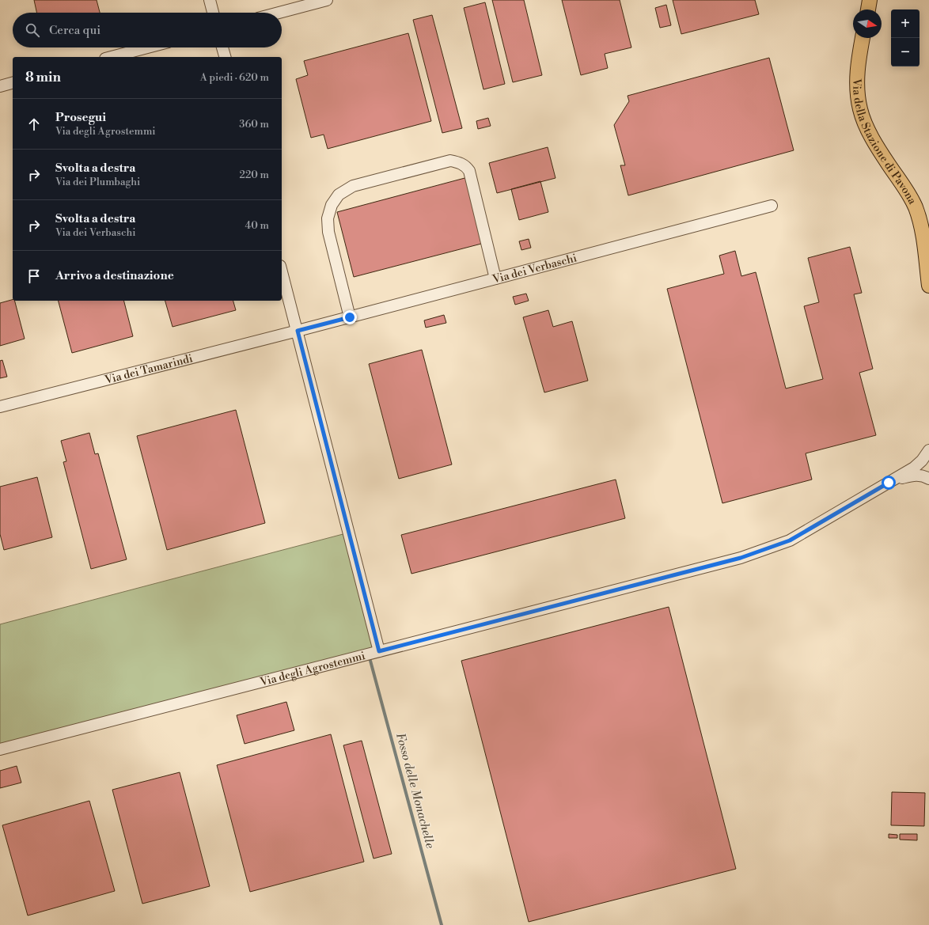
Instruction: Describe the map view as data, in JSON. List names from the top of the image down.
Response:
{
  "streets": {
    "main road": ["Via della Stazione di Pavona"],
    "street": ["Via dei Verbaschi", "Via dei Tamarindi", "Via degli Agrostemmi"]
  },
  "crossings": [
    ["Via dei Verbaschi", "Via dei Tamarindi"]
  ],
  "water": ["Fosso delle Monachelle"],
  "north": "right",
  "page": {
    "map_buttons": ["+", "−"],
    "search": "Cerca qui",
    "heading": ["8 min", "A piedi · 620 m"],
    "list": [
      ["Prosegui", "Via degli Agrostemmi", "360 m"],
      ["Svolta a destra", "Via dei Plumbaghi", "220 m"],
      ["Svolta a destra", "Via dei Verbaschi", "40 m"],
      "Arrivo a destinazione"
    ]
  }
}
